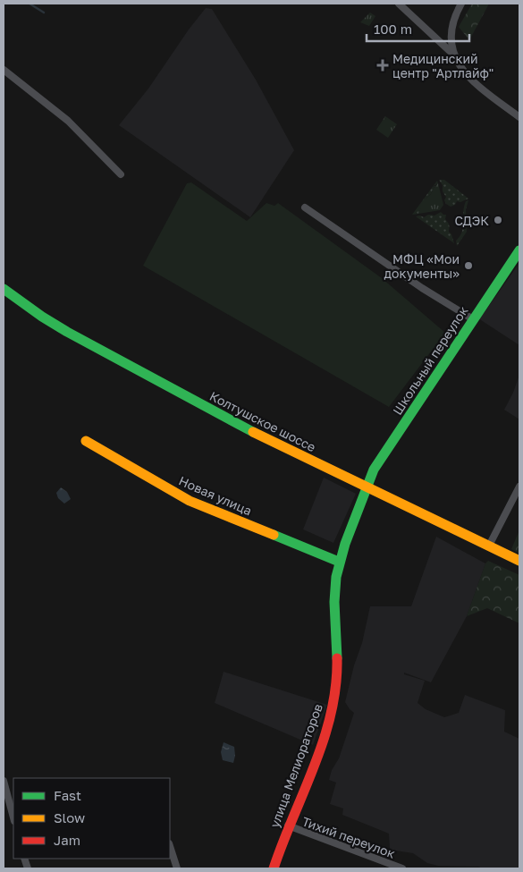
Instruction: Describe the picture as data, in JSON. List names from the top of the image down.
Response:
{
  "streets": {
    "street": [
      "Школьный переулок",
      "Колтушское шоссе",
      "Новая улица",
      "улица Мелиораторов",
      "Тихий переулок"
    ]
  },
  "crossings": [
    ["Школьный переулок", "Колтушское шоссе"],
    ["Школьный переулок", "улица Мелиораторов"],
    ["Колтушское шоссе", "улица Мелиораторов"],
    ["Новая улица", "улица Мелиораторов"],
    ["улица Мелиораторов", "Тихий переулок"]
  ],
  "places": {
    "health": ["Медицинский центр \"Артлайф\""],
    "other": ["СДЭК", "МФЦ «Мои документы»"]
  },
  "legend": ["Fast", "Slow", "Jam"],
  "scale_bar": "100 m"
}
